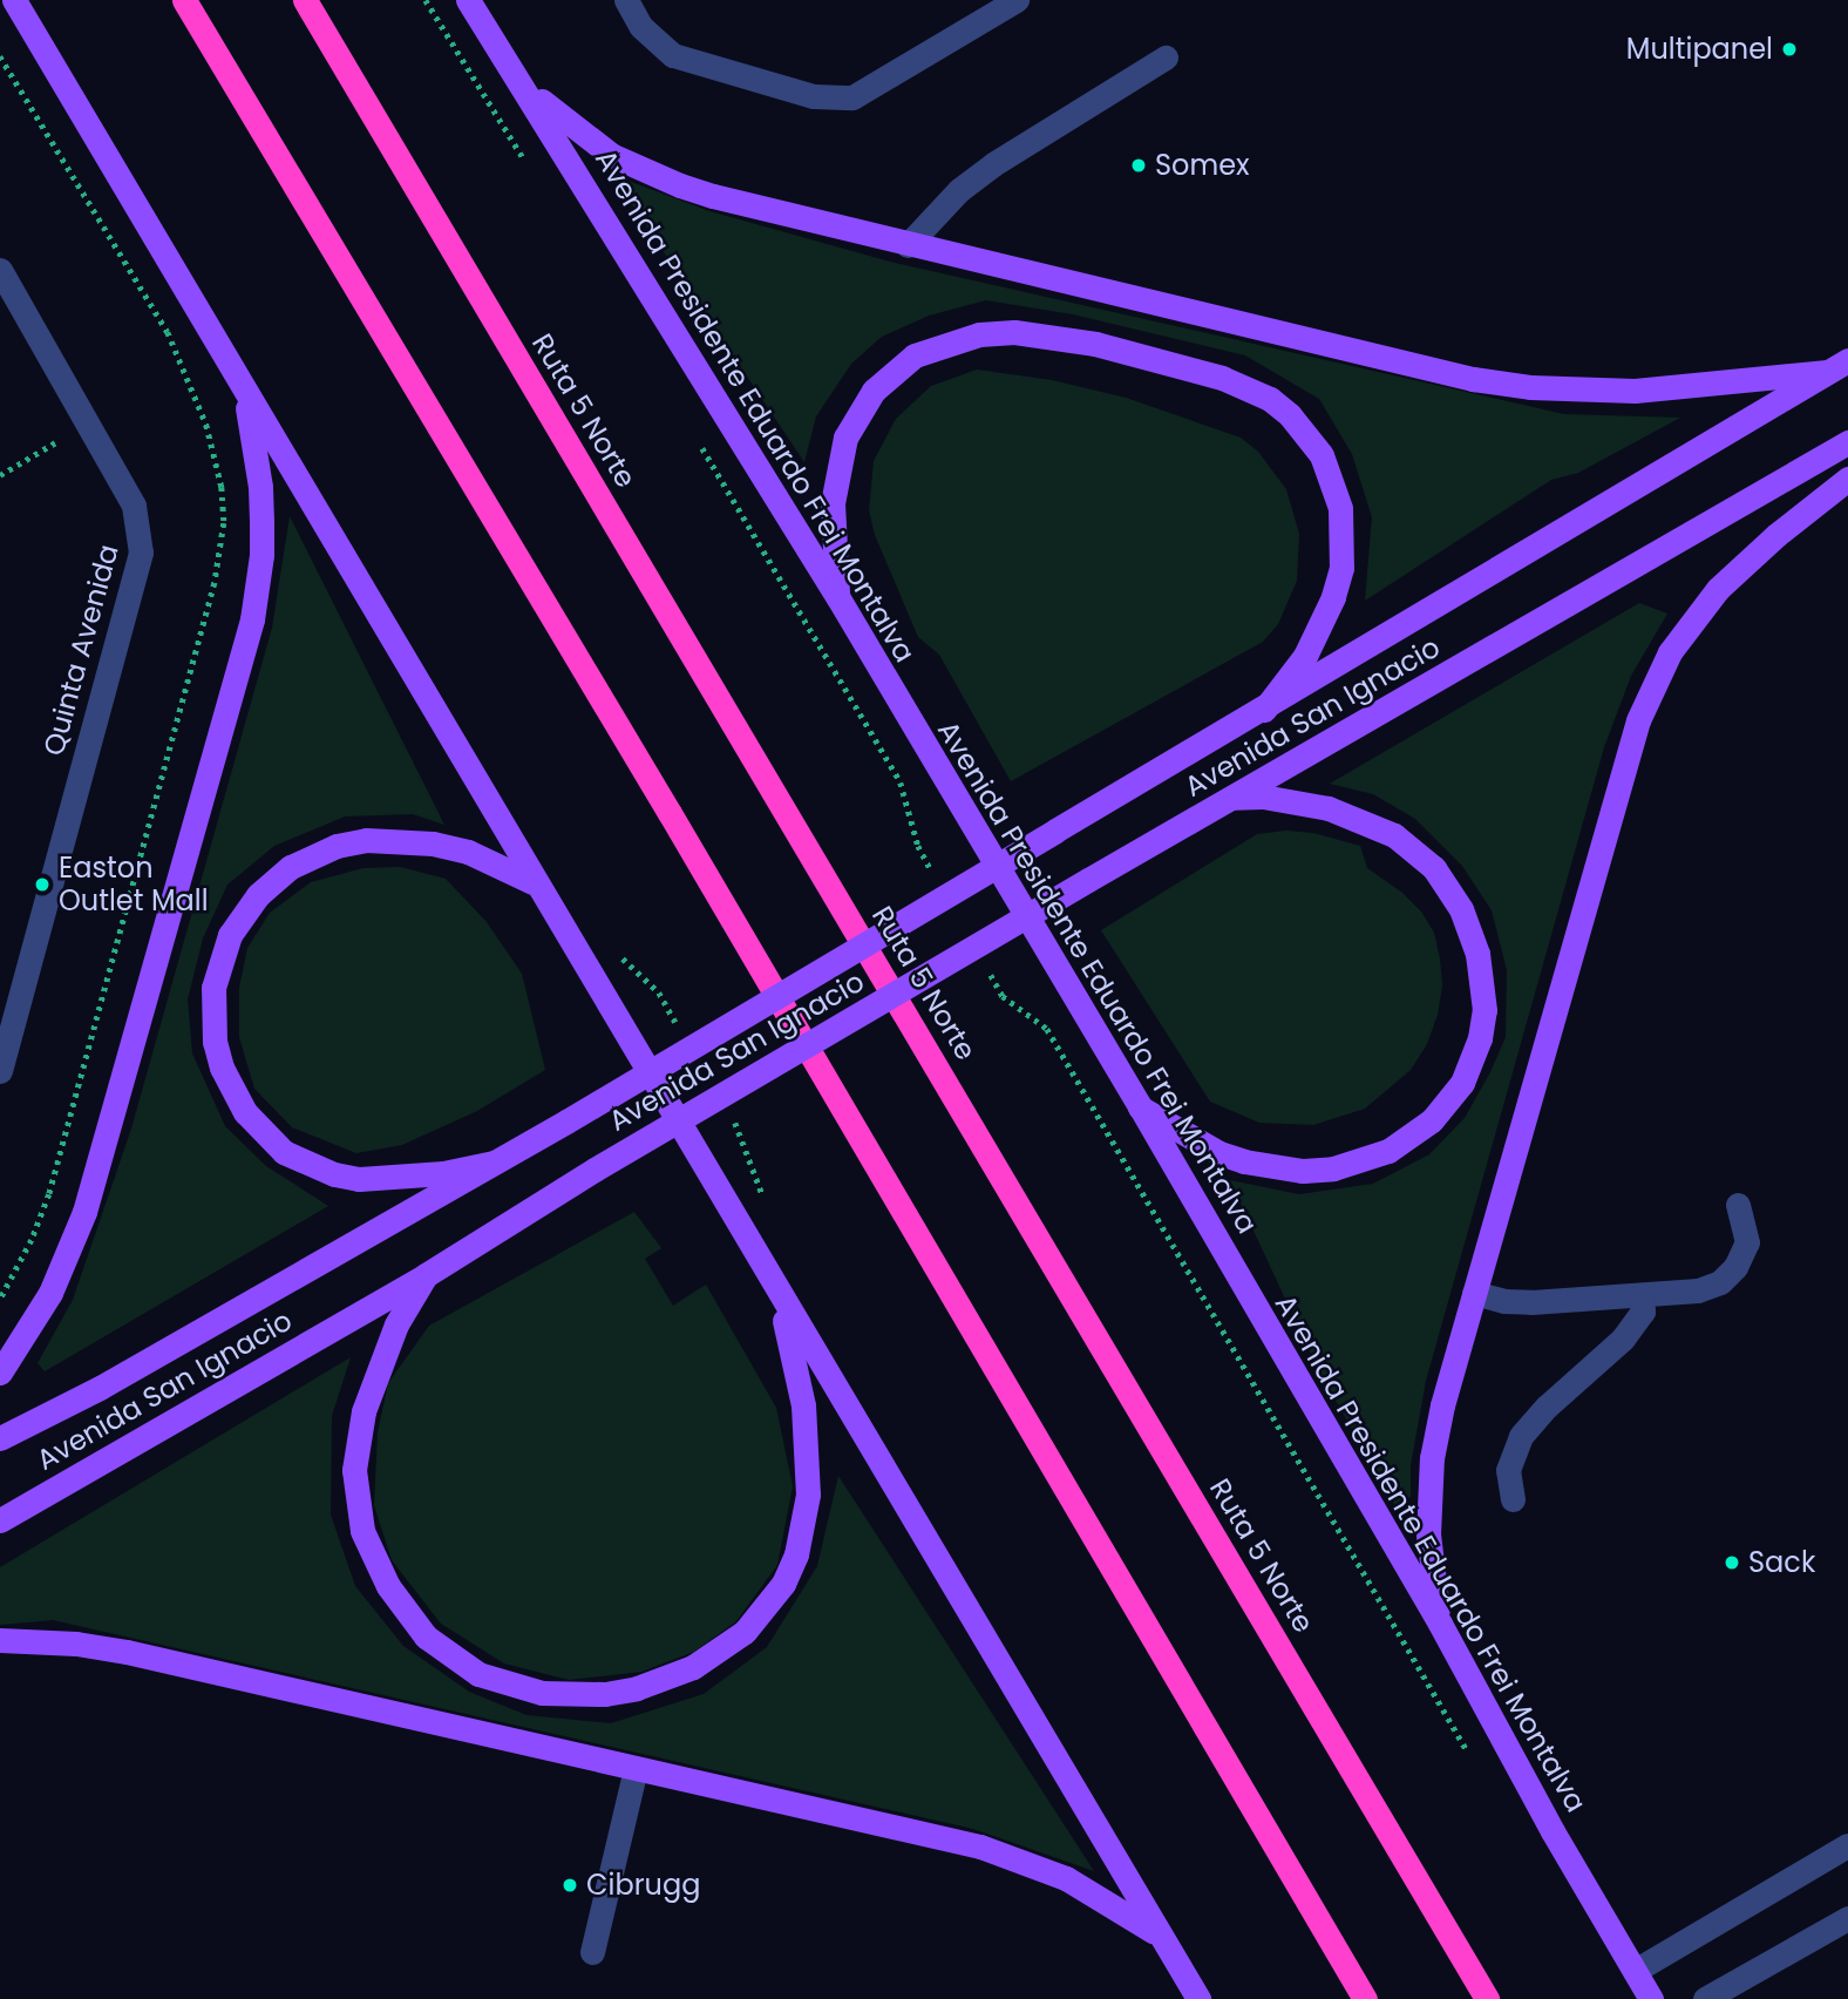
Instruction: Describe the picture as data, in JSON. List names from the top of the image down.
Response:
{
  "streets": {
    "highway": ["Ruta 5 Norte"],
    "main road": ["Avenida Presidente Eduardo Frei Montalva", "Avenida San Ignacio"],
    "lane": ["Quinta Avenida"]
  },
  "places": [
    "Multipanel",
    "Somex",
    "Easton Outlet Mall",
    "Sack",
    "Cibrugg"
  ]
}
